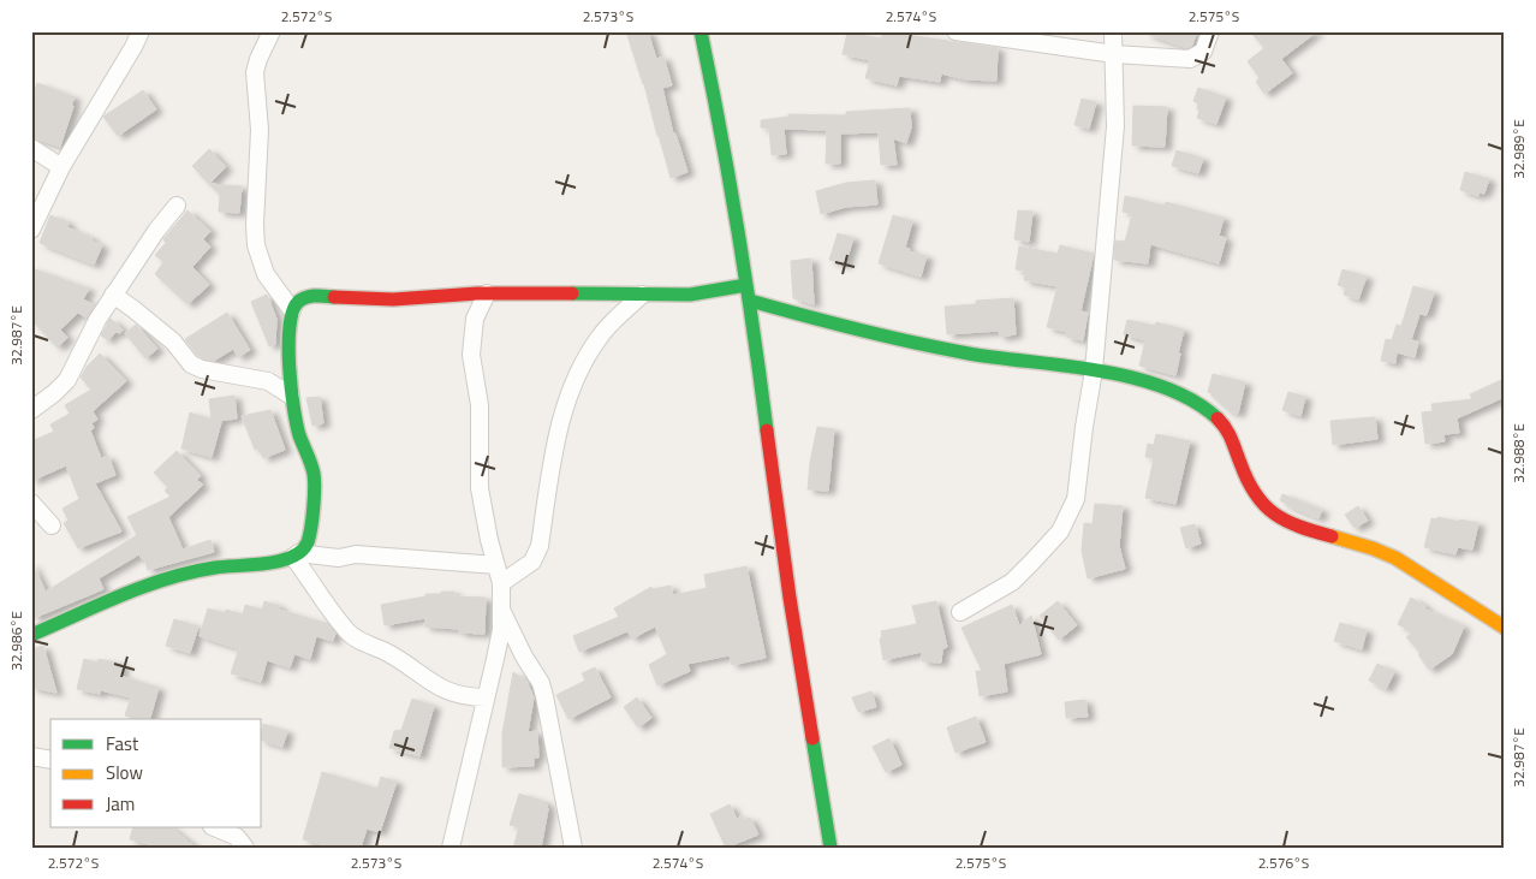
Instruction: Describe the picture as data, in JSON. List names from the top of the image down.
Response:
{
  "legend": ["Fast", "Slow", "Jam"],
  "coordinates": [
    "2.572°S",
    "2.573°S",
    "2.574°S",
    "2.575°S",
    "32.989°E",
    "32.987°E",
    "32.988°E",
    "32.986°E",
    "2.576°S"
  ]
}
